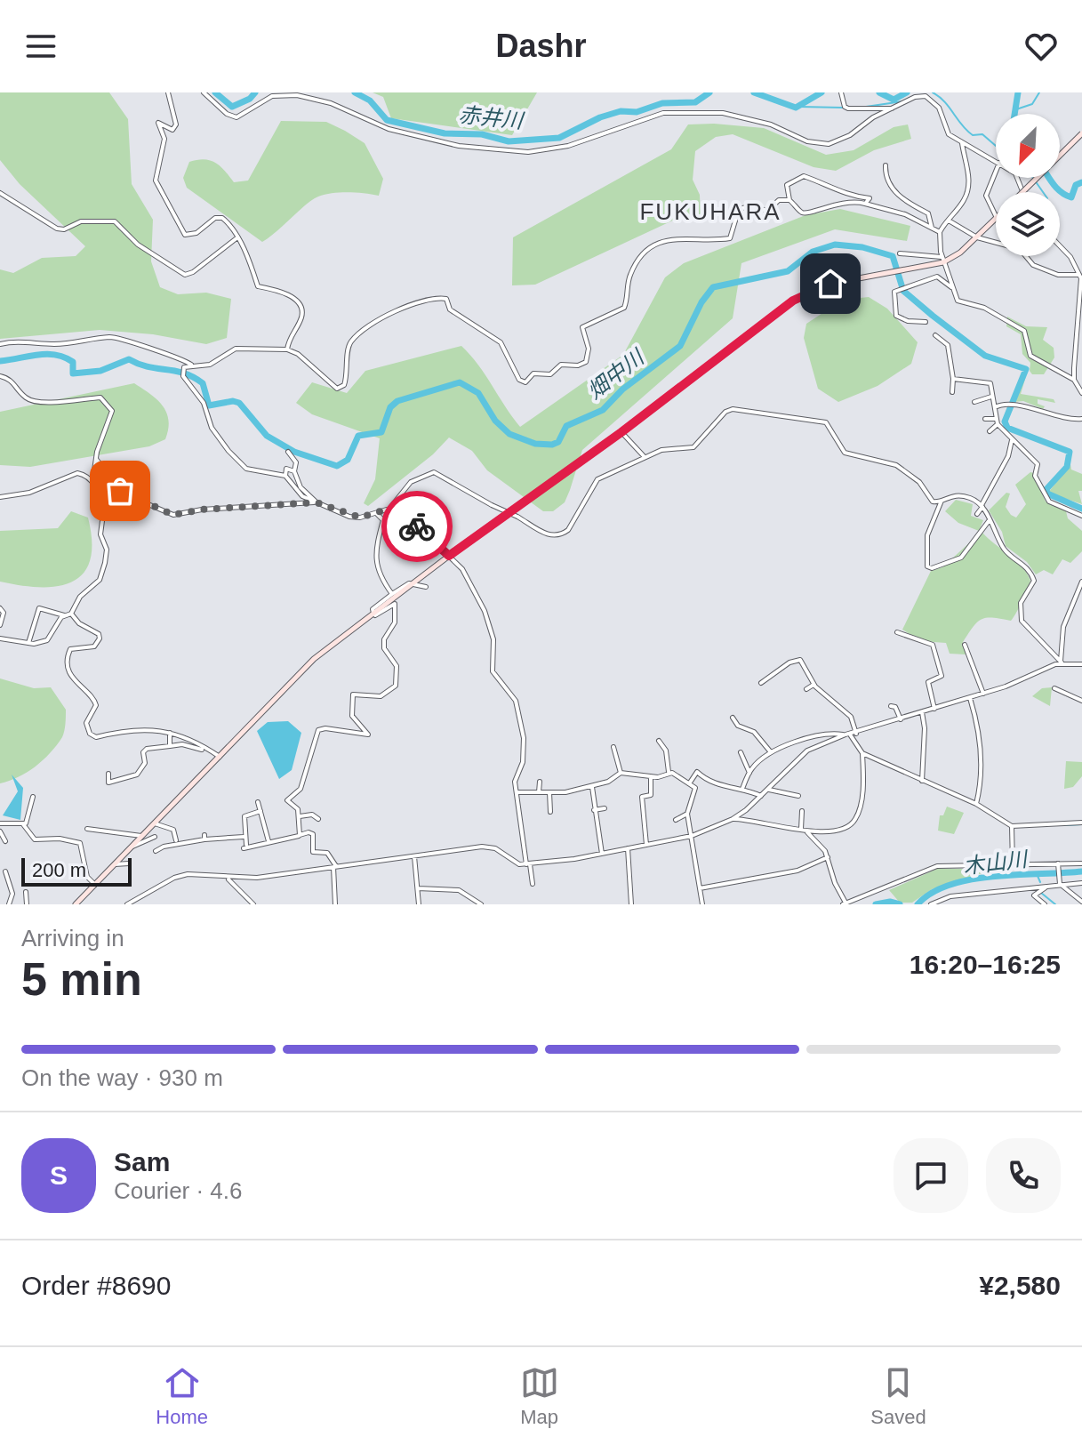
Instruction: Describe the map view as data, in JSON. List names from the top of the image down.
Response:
{
  "districts": ["FUKUHARA"],
  "water": ["赤井川", "畑中川", "木山川"],
  "scale_bar": "200 m",
  "north": "bottom left",
  "page": {
    "header": "Dashr",
    "scale": "200 m",
    "heading": ["5 min", "Arriving in", "16:20–16:25"],
    "panel": [
      "Sam",
      "Courier · 4.6",
      "Order #8690",
      "¥2,580"
    ],
    "bar": "On the way · 930 m",
    "round": "S",
    "tabs": ["Home", "Map", "Saved"]
  }
}
